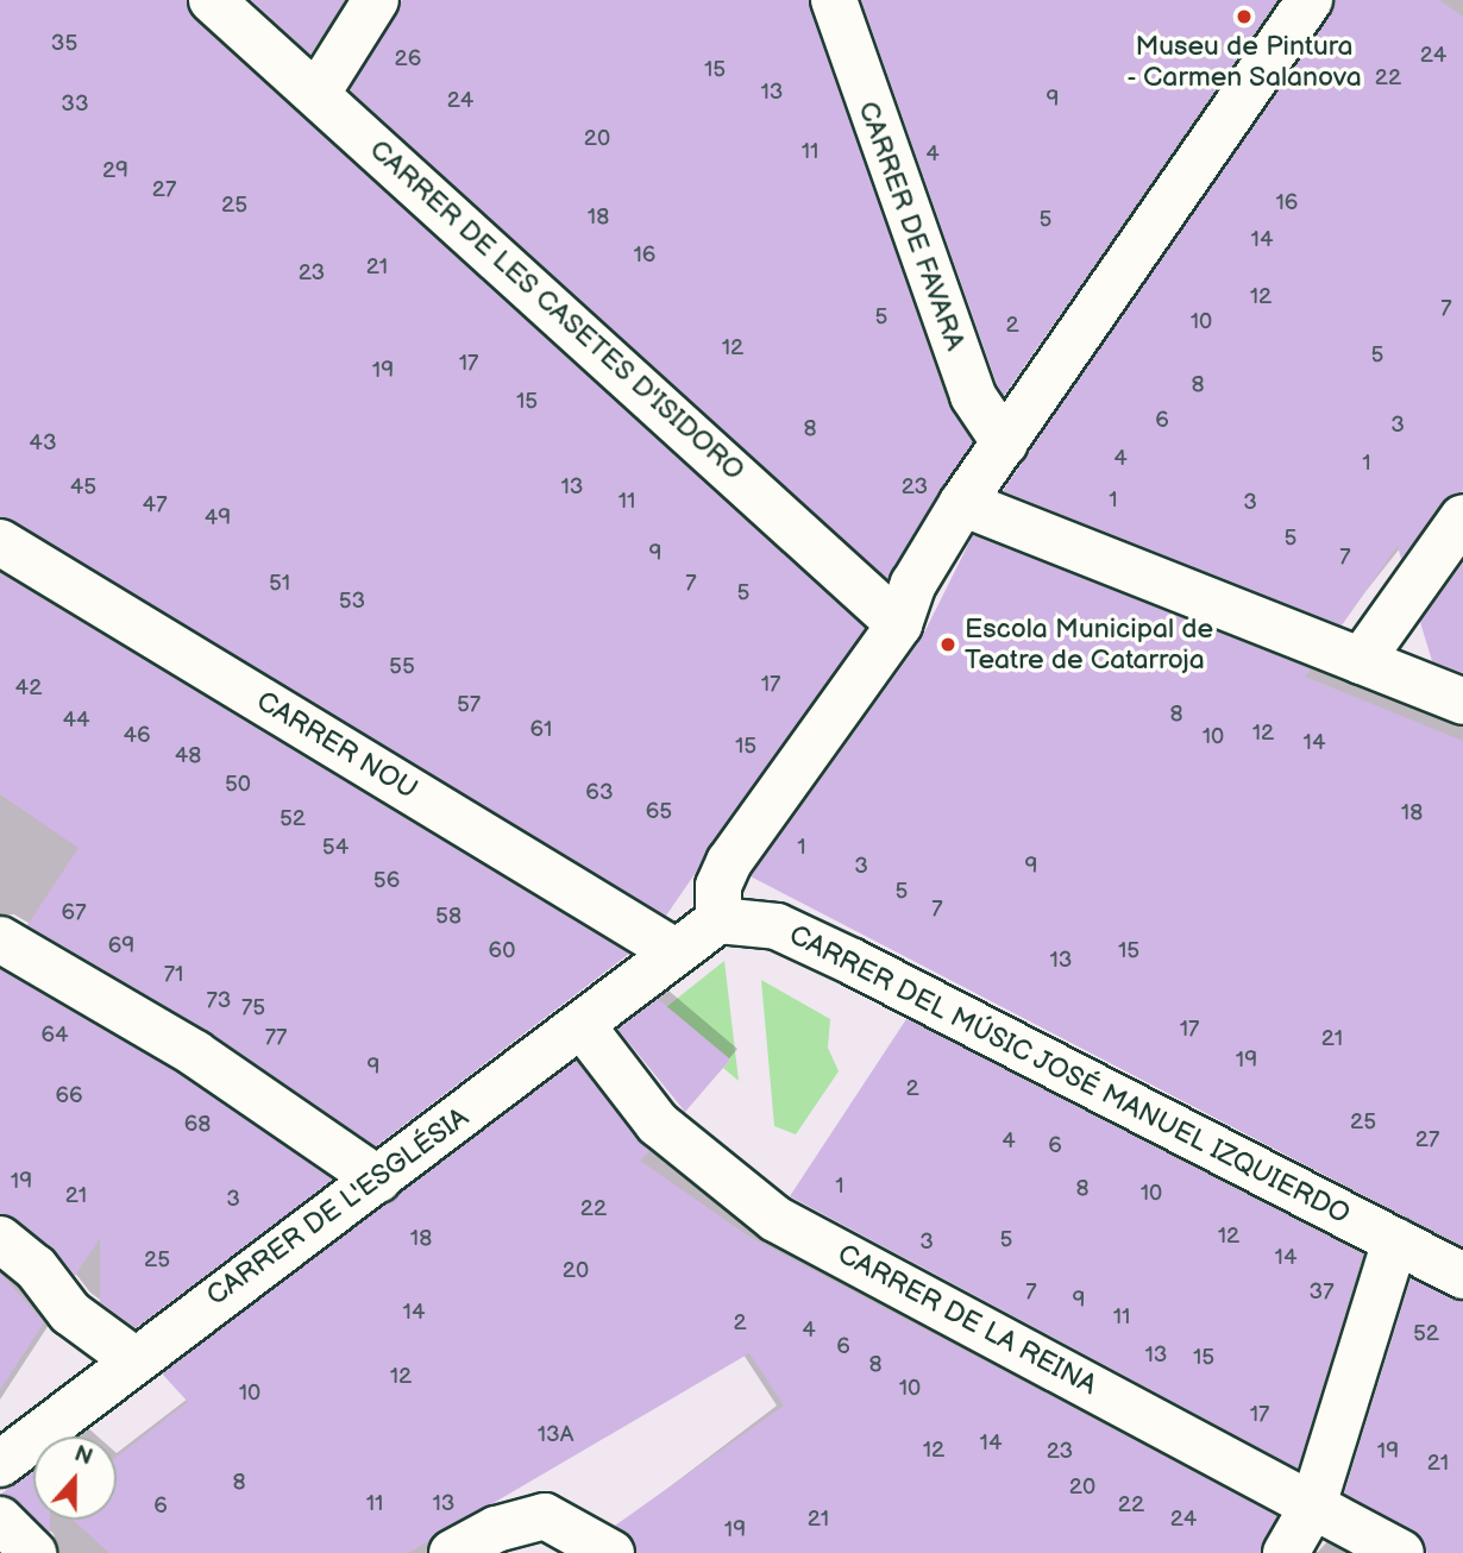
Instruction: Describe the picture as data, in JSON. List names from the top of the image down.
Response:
{
  "streets": {
    "street": [
      "CARRER DE FAVARA",
      "CARRER DE LES CASETES D'ISIDORO",
      "CARRER NOU",
      "CARRER DEL MÚSIC JOSÉ MANUEL IZQUIERDO",
      "CARRER DE L'ESGLÉSIA",
      "CARRER DE LA REINA"
    ]
  },
  "crossings": [
    ["CARRER NOU", "CARRER DE L'ESGLÉSIA"],
    ["CARRER DE L'ESGLÉSIA", "CARRER DE LA REINA"]
  ],
  "places": ["Museu de Pintura - Carmen Salanova", "Escola Municipal de Teatre de Catarroja"],
  "house_numbers": [
    "35",
    "24",
    "26",
    "15",
    "22",
    "13",
    "9",
    "24",
    "33",
    "20",
    "11",
    "4",
    "29",
    "27",
    "16",
    "25",
    "18",
    "5",
    "14",
    "16",
    "21",
    "23",
    "12",
    "7",
    "5",
    "10",
    "2",
    "12",
    "5",
    "17",
    "19",
    "8",
    "15",
    "6",
    "3",
    "8",
    "43",
    "4",
    "1",
    "45",
    "13",
    "23",
    "1",
    "11",
    "3",
    "47",
    "49",
    "5",
    "9",
    "7",
    "51",
    "7",
    "5",
    "53",
    "55",
    "17",
    "42",
    "57",
    "8",
    "44",
    "61",
    "12",
    "46",
    "10",
    "14",
    "15",
    "48",
    "50",
    "63",
    "65",
    "18",
    "52",
    "54",
    "1",
    "3",
    "9",
    "56",
    "5",
    "7",
    "67",
    "58",
    "69",
    "60",
    "15",
    "13",
    "71",
    "73",
    "75",
    "17",
    "64",
    "77",
    "21",
    "19",
    "9",
    "2",
    "66",
    "25",
    "68",
    "27",
    "4",
    "6",
    "19",
    "1",
    "8",
    "10",
    "21",
    "3",
    "22",
    "12",
    "18",
    "5",
    "3",
    "14",
    "25",
    "20",
    "7",
    "37",
    "9",
    "14",
    "11",
    "2",
    "4",
    "52",
    "6",
    "13",
    "15",
    "8",
    "12",
    "10",
    "10",
    "17",
    "13A",
    "14",
    "12",
    "23",
    "19",
    "21",
    "8",
    "20",
    "11",
    "13",
    "22",
    "6",
    "21",
    "24",
    "19"
  ],
  "north": "top"
}
